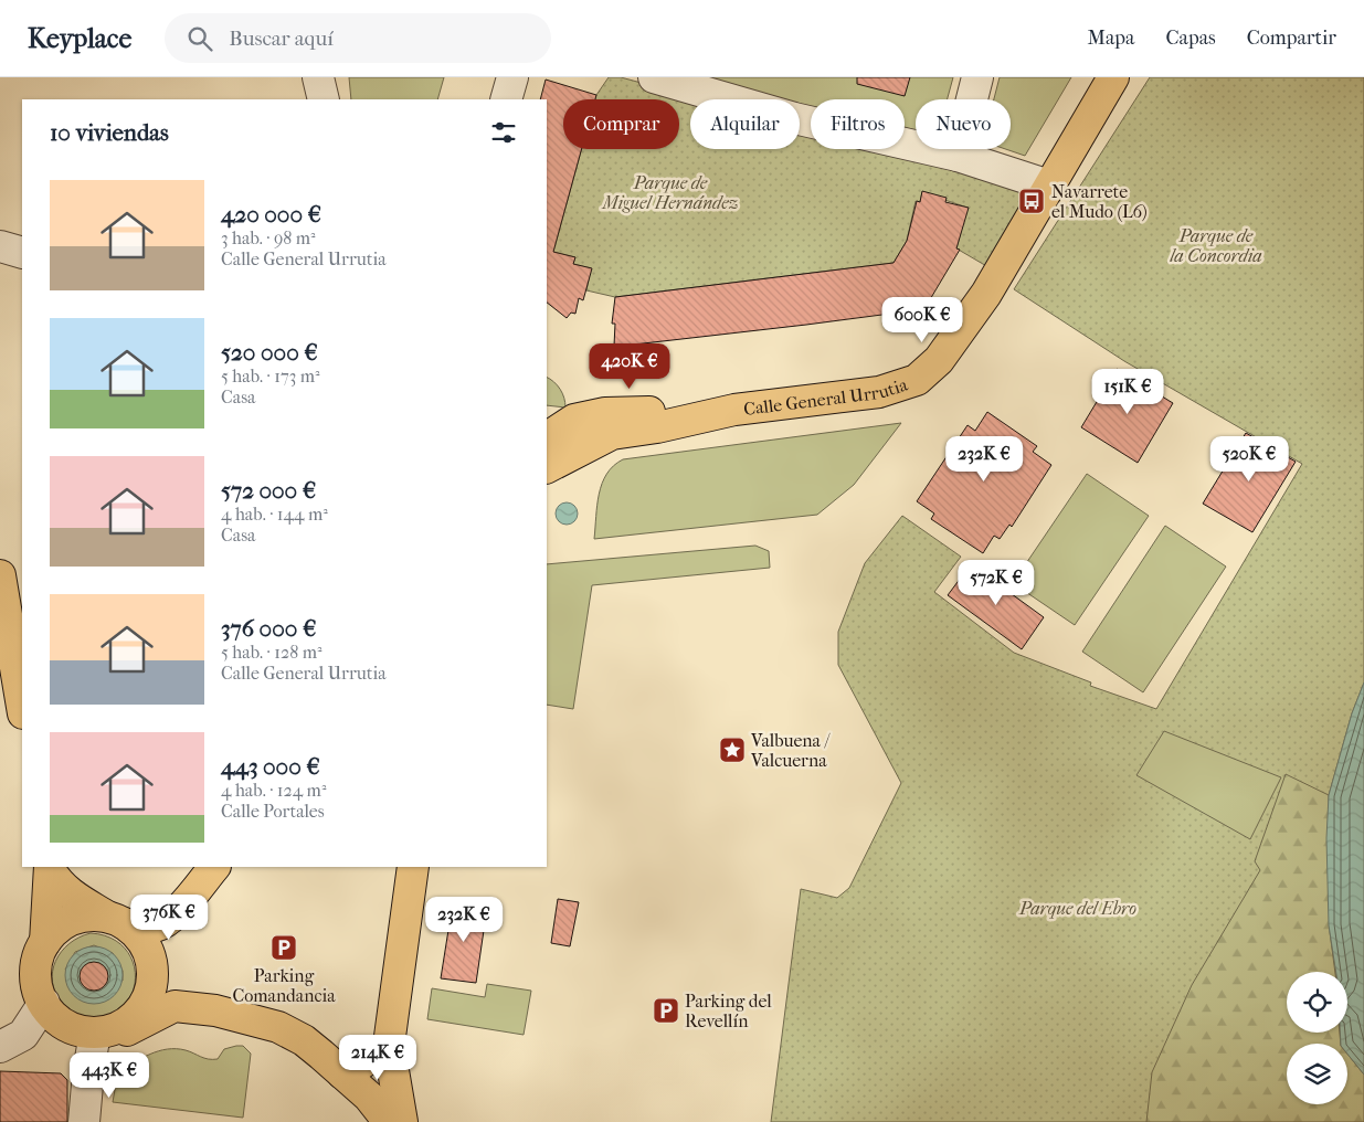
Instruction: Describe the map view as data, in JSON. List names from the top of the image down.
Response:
{
  "streets": {
    "main road": ["Calle General Urrutia"]
  },
  "parks": ["Parque de Miguel Hernández", "Parque de la Concordia", "Parque del Ebro"],
  "places": {
    "bus stop": ["Navarrete el Mudo (L6)"],
    "place": ["Valbuena / Valcuerna"],
    "parking": ["Parking Comandancia", "Parking del Revellín"]
  },
  "page": {
    "header": "Keyplace",
    "search": "Buscar aquí",
    "nav": ["Mapa", "Capas", "Compartir"],
    "chip": [
      "Comprar",
      "Alquilar",
      "Filtros",
      "Nuevo"
    ],
    "heading": "10 viviendas",
    "list": [
      {
        "name": "420 000 €",
        "note": "3 hab. · 98 m² · Calle General Urrutia"
      },
      {
        "name": "520 000 €",
        "note": "5 hab. · 173 m² · Casa"
      },
      {
        "name": "572 000 €",
        "note": "4 hab. · 144 m² · Casa"
      },
      {
        "name": "376 000 €",
        "note": "5 hab. · 128 m² · Calle General Urrutia"
      },
      {
        "name": "443 000 €",
        "note": "4 hab. · 124 m² · Calle Portales"
      }
    ],
    "price": [
      "600K €",
      "420K €",
      "151K €",
      "232K €",
      "520K €",
      "572K €",
      "376K €",
      "232K €",
      "214K €",
      "443K €"
    ]
  }
}
